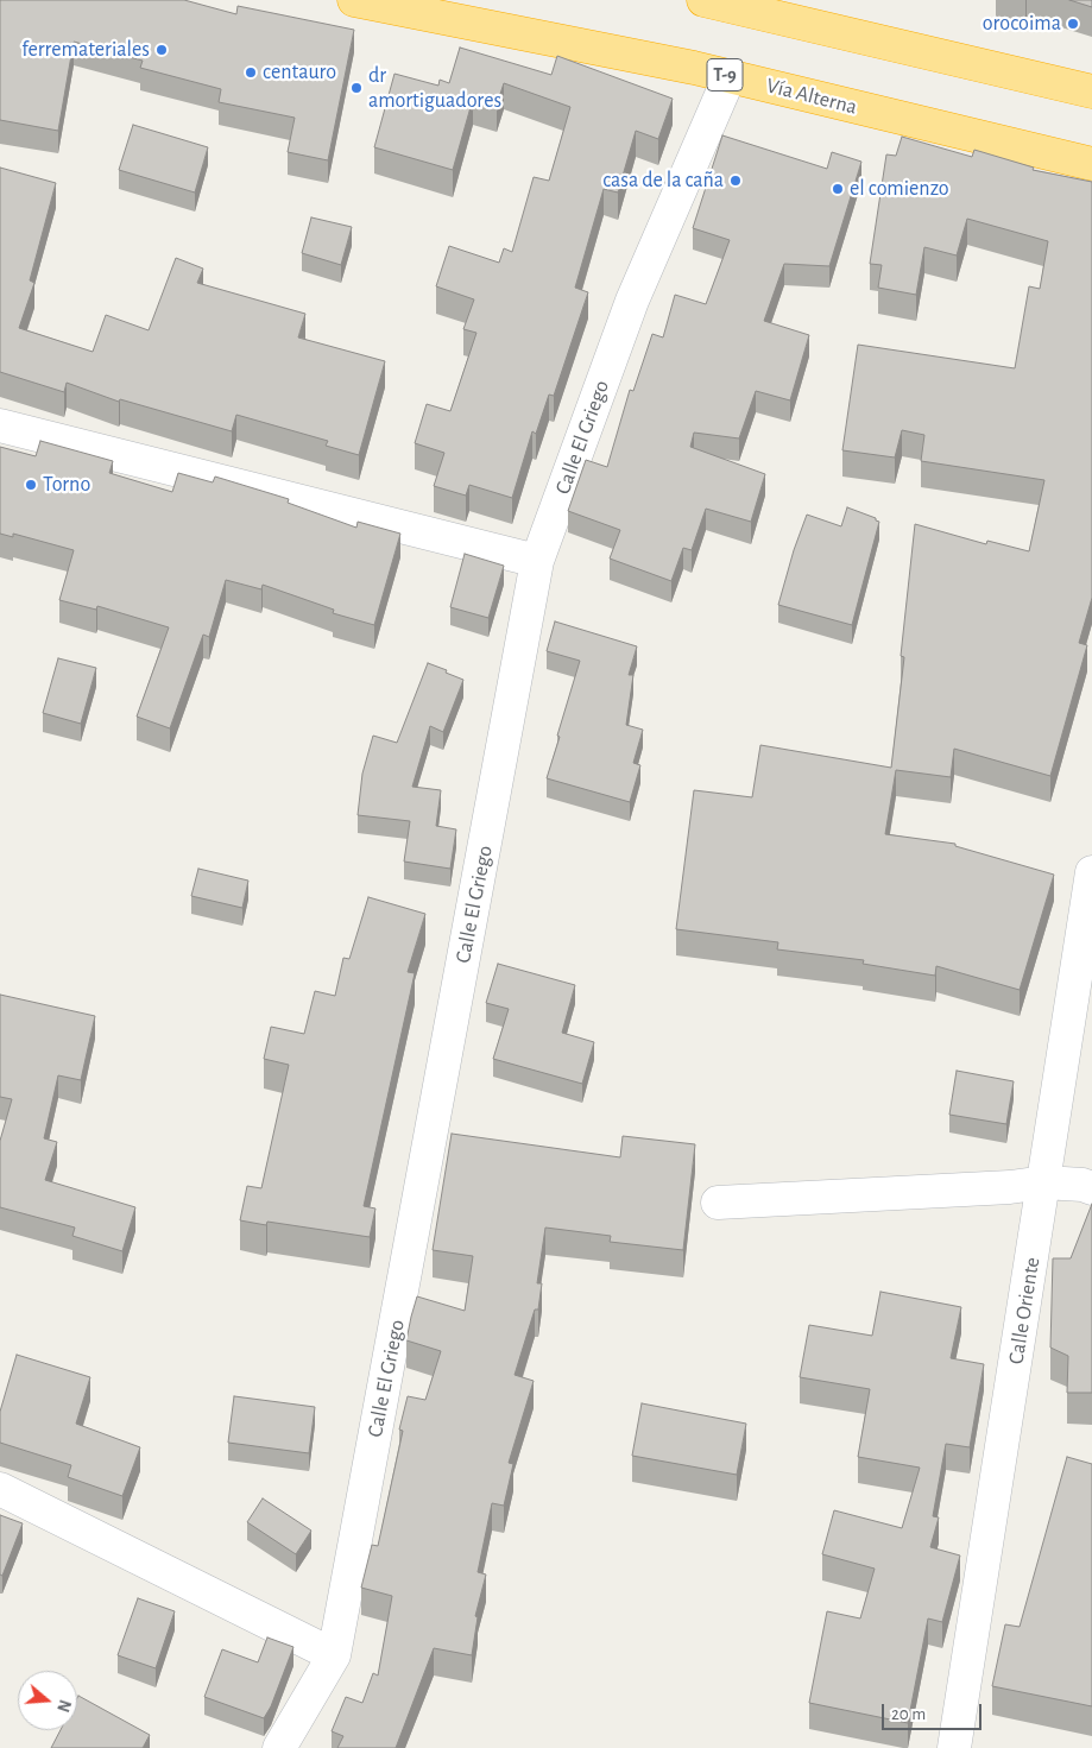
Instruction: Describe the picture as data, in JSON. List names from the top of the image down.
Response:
{
  "streets": {
    "highway": ["T-9", "Vía Alterna"],
    "street": ["Calle El Griego", "Calle Oriente"]
  },
  "crossings": [
    ["Vía Alterna", "Calle El Griego"]
  ],
  "places": [
    "orocoima",
    "ferremateriales",
    "centauro",
    "dr amortiguadores",
    "casa de la caña",
    "el comienzo",
    "Torno"
  ],
  "scale_bar": "20 m",
  "north": "right"
}
